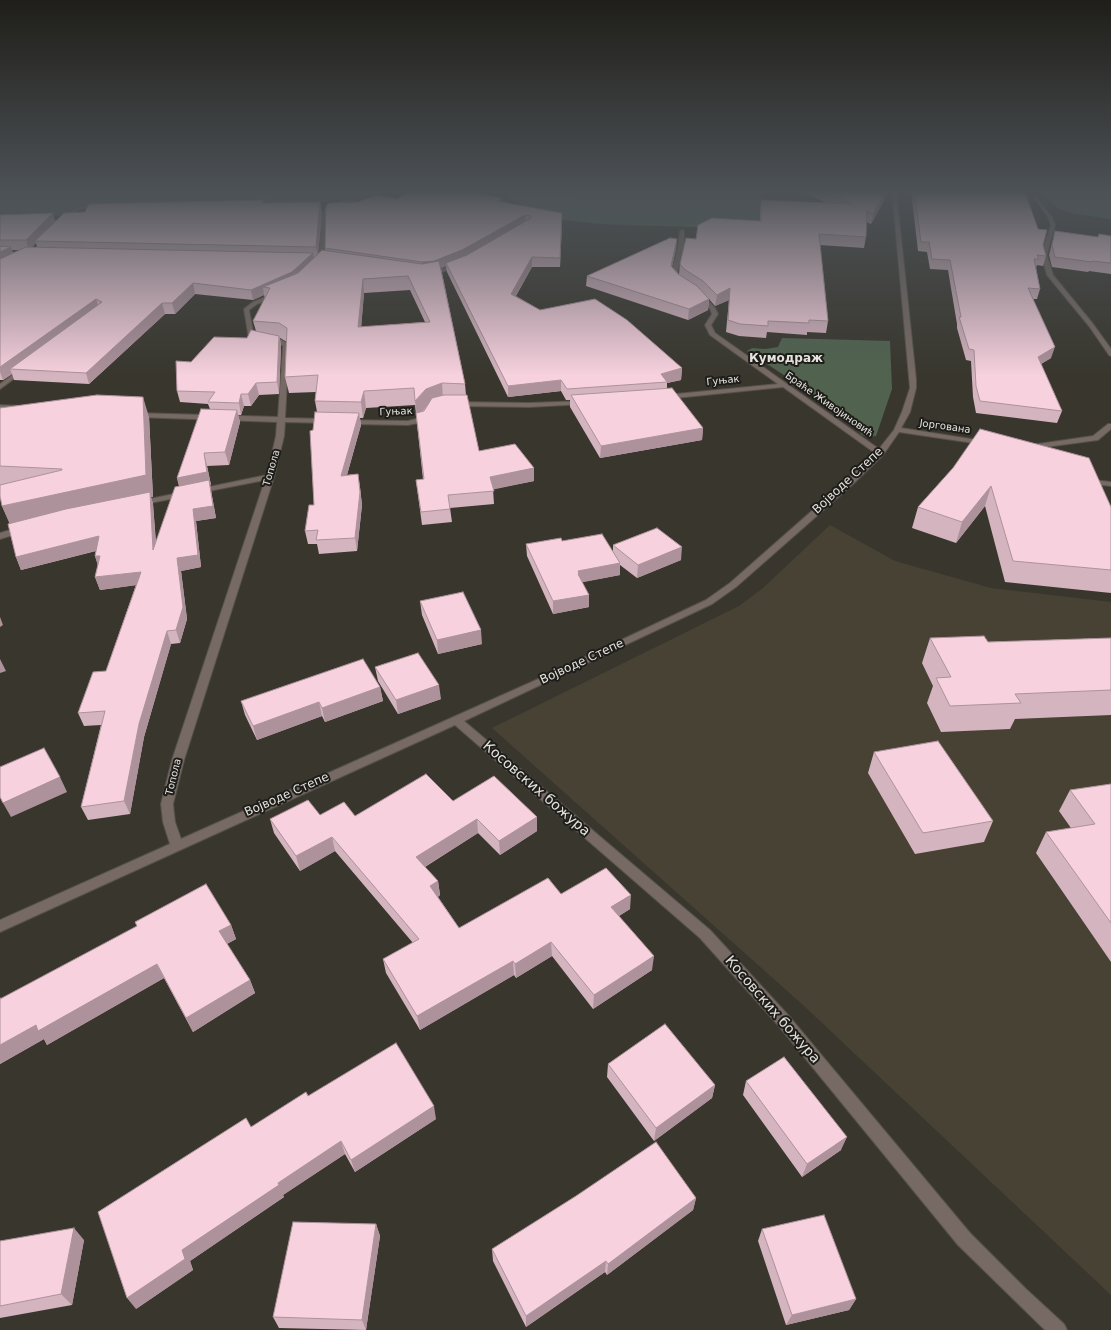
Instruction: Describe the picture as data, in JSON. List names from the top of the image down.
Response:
{
  "streets": {
    "street": [
      "Гуњак",
      "Браће Живојиновић",
      "Јоргована",
      "Топола",
      "Војводе Степе",
      "Косовских божура"
    ]
  },
  "crossings": [
    ["Гуњак", "Браће Живојиновић"],
    ["Гуњак", "Топола"],
    ["Браће Живојиновић", "Војводе Степе"],
    ["Јоргована", "Војводе Степе"],
    ["Топола", "Војводе Степе"],
    ["Војводе Степе", "Косовских божура"]
  ],
  "districts": ["Кумодраж"]
}
